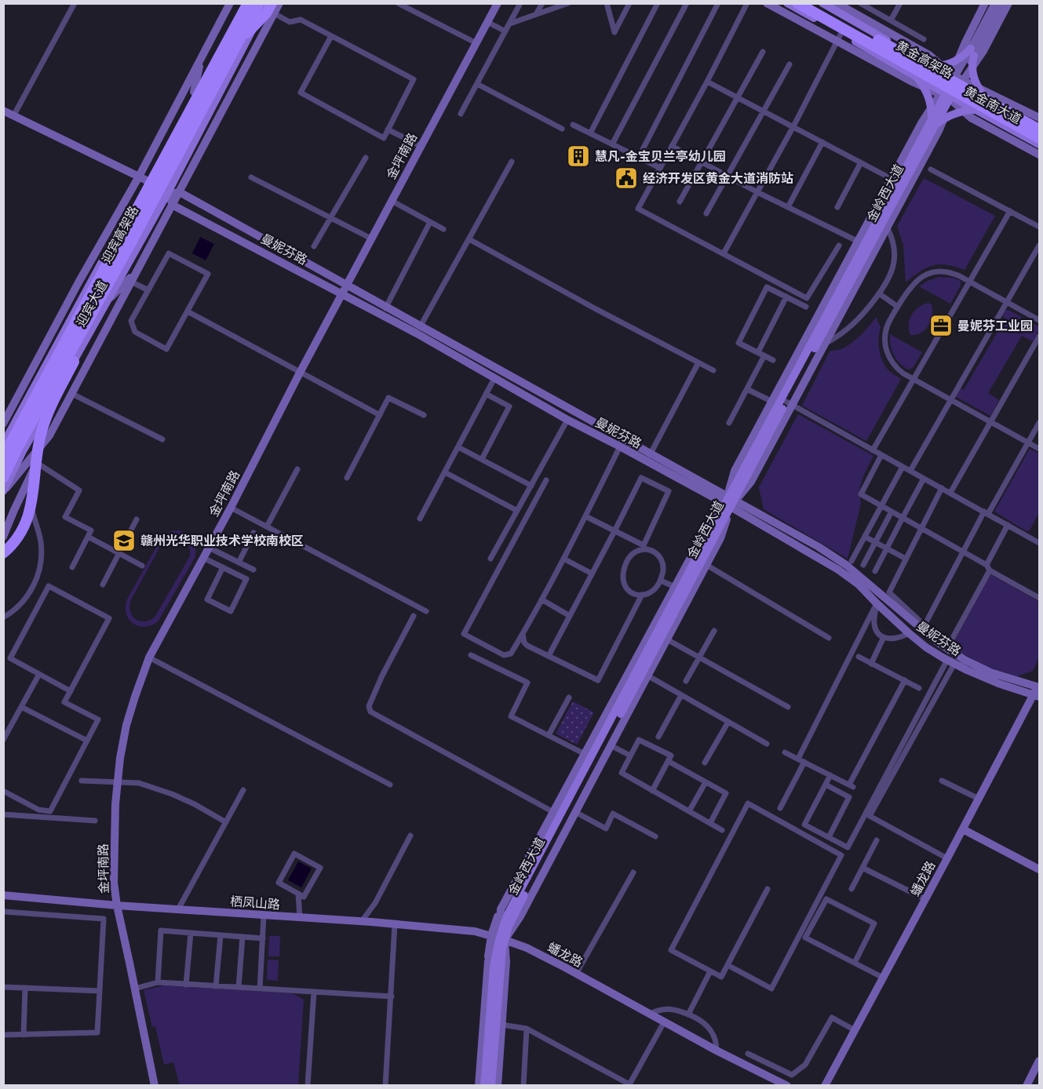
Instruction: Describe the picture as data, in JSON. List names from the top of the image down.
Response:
{
  "streets": {
    "highway": ["黄金高架路", "迎宾高架路"],
    "main road": ["黄金南大道", "金岭西大道", "迎宾大道"],
    "street": [
      "金坪南路",
      "曼妮芬路",
      "蟠龙路",
      "栖凤山路"
    ]
  },
  "crossings": [
    ["黄金南大道", "金岭西大道"],
    ["金坪南路", "曼妮芬路"],
    ["金坪南路", "栖凤山路"],
    ["金岭西大道", "曼妮芬路"],
    ["金岭西大道", "蟠龙路"],
    ["金岭西大道", "栖凤山路"],
    ["曼妮芬路", "迎宾大道"],
    ["曼妮芬路", "蟠龙路"],
    ["蟠龙路", "栖凤山路"]
  ],
  "places": {
    "building": ["慧凡-金宝贝兰亭幼儿园"],
    "public building": ["经济开发区黄金大道消防站"],
    "office": ["曼妮芬工业园"],
    "school or university": ["赣州光华职业技术学校南校区"]
  }
}
